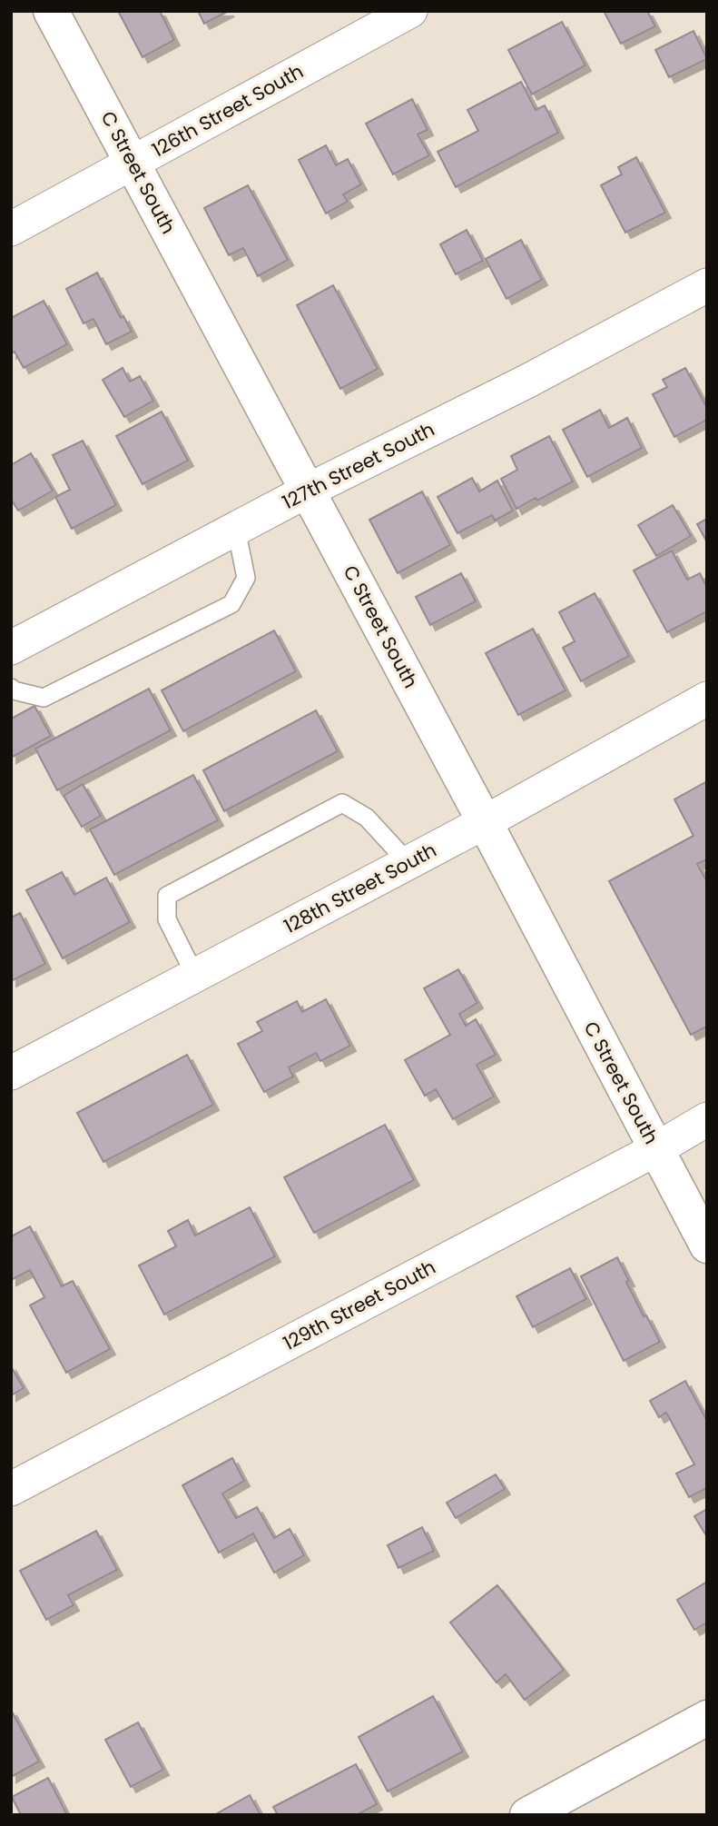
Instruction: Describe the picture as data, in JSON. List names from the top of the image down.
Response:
{
  "streets": {
    "street": [
      "126th Street South",
      "C Street South",
      "127th Street South",
      "128th Street South",
      "129th Street South"
    ]
  },
  "crossings": [
    ["126th Street South", "C Street South"],
    ["C Street South", "127th Street South"],
    ["C Street South", "128th Street South"],
    ["C Street South", "129th Street South"]
  ]
}
